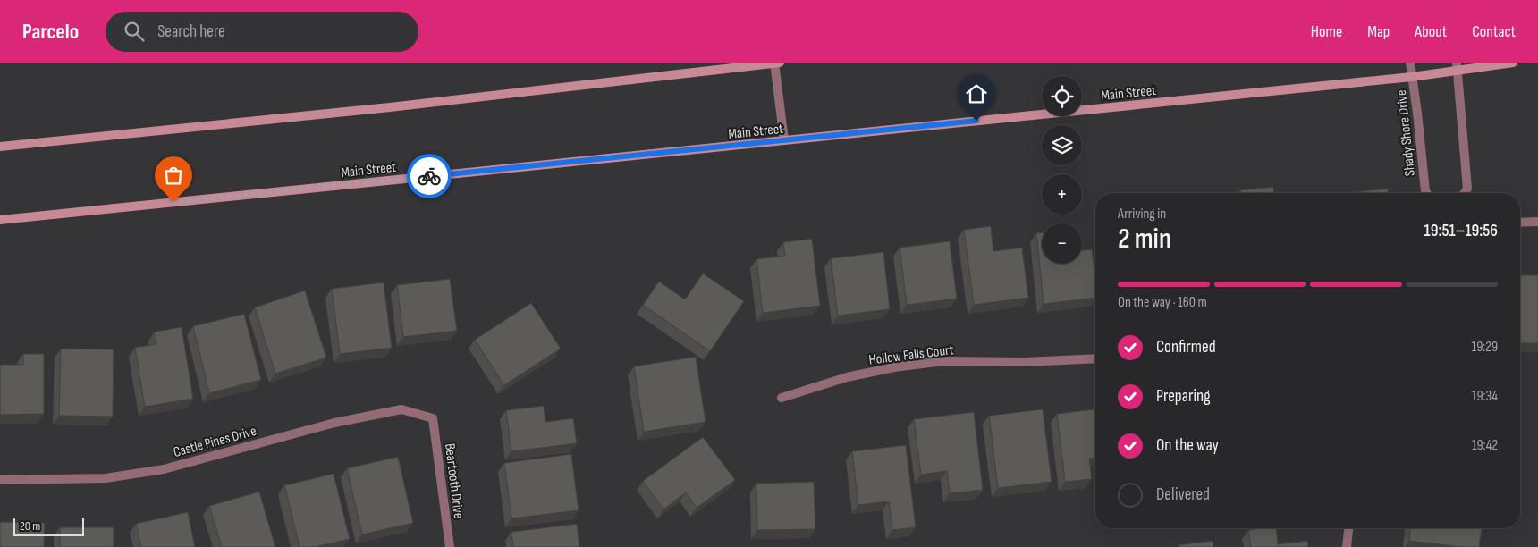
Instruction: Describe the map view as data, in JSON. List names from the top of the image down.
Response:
{
  "streets": {
    "main road": ["Main Street"],
    "street": [
      "Shady Shore Drive",
      "Hollow Falls Court",
      "Castle Pines Drive",
      "Beartooth Drive"
    ]
  },
  "crossings": [
    ["Main Street", "Shady Shore Drive"],
    ["Castle Pines Drive", "Beartooth Drive"]
  ],
  "scale_bar": "20 m",
  "page": {
    "header": "Parcelo",
    "search": "Search here",
    "nav": [
      "Home",
      "Map",
      "About",
      "Contact"
    ],
    "map_buttons": ["+", "−"],
    "heading": ["2 min", "Arriving in", "19:51–19:56"],
    "bar": "On the way · 160 m",
    "list": [
      ["Confirmed", "19:29"],
      ["Preparing", "19:34"],
      ["On the way", "19:42"],
      "Delivered"
    ],
    "scale": "20 m"
  }
}
